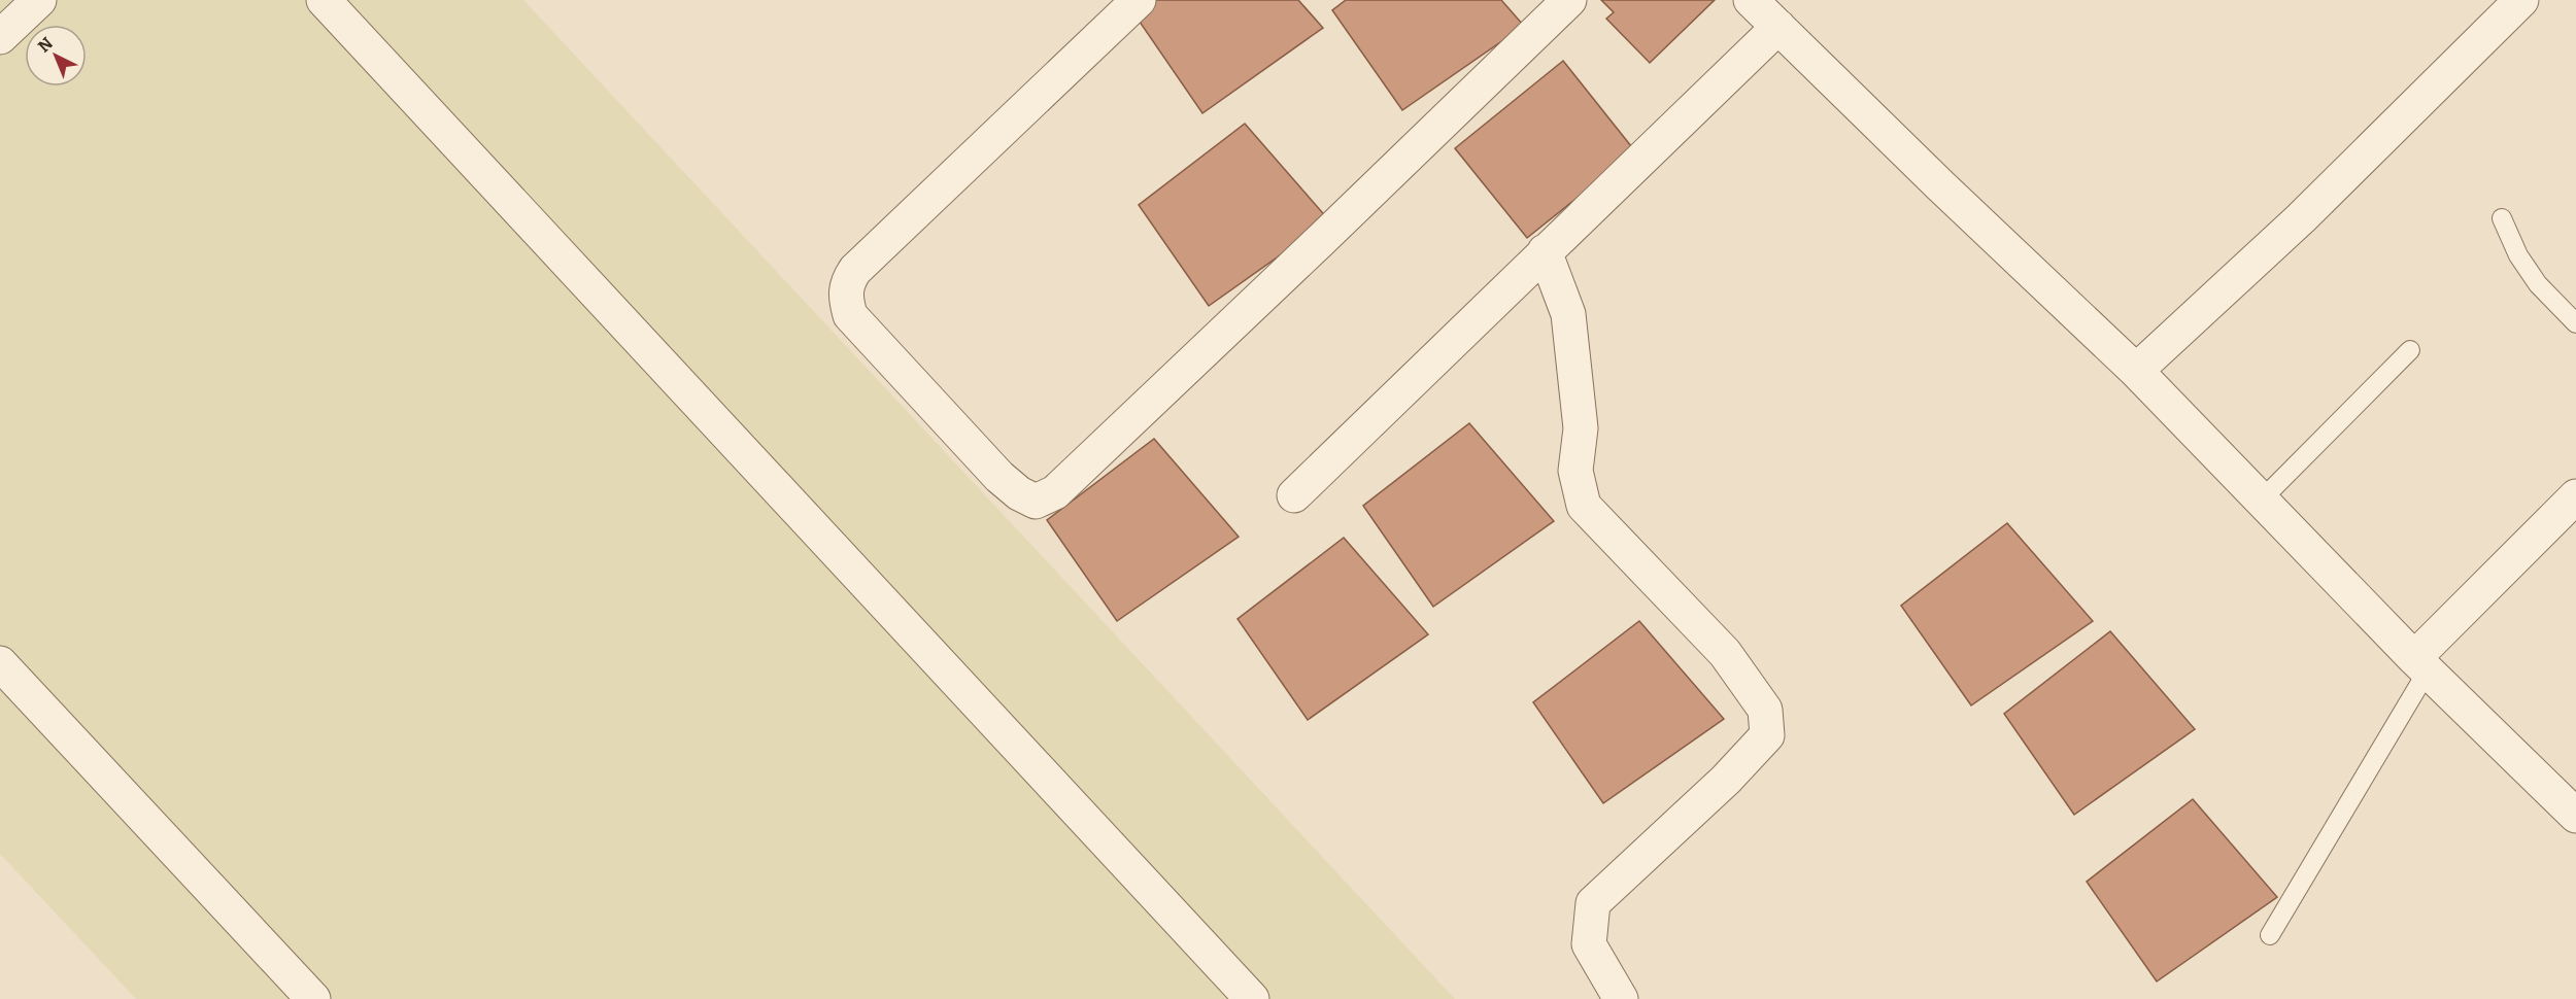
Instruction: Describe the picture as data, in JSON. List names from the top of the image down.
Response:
{
  "north": "top left"
}
